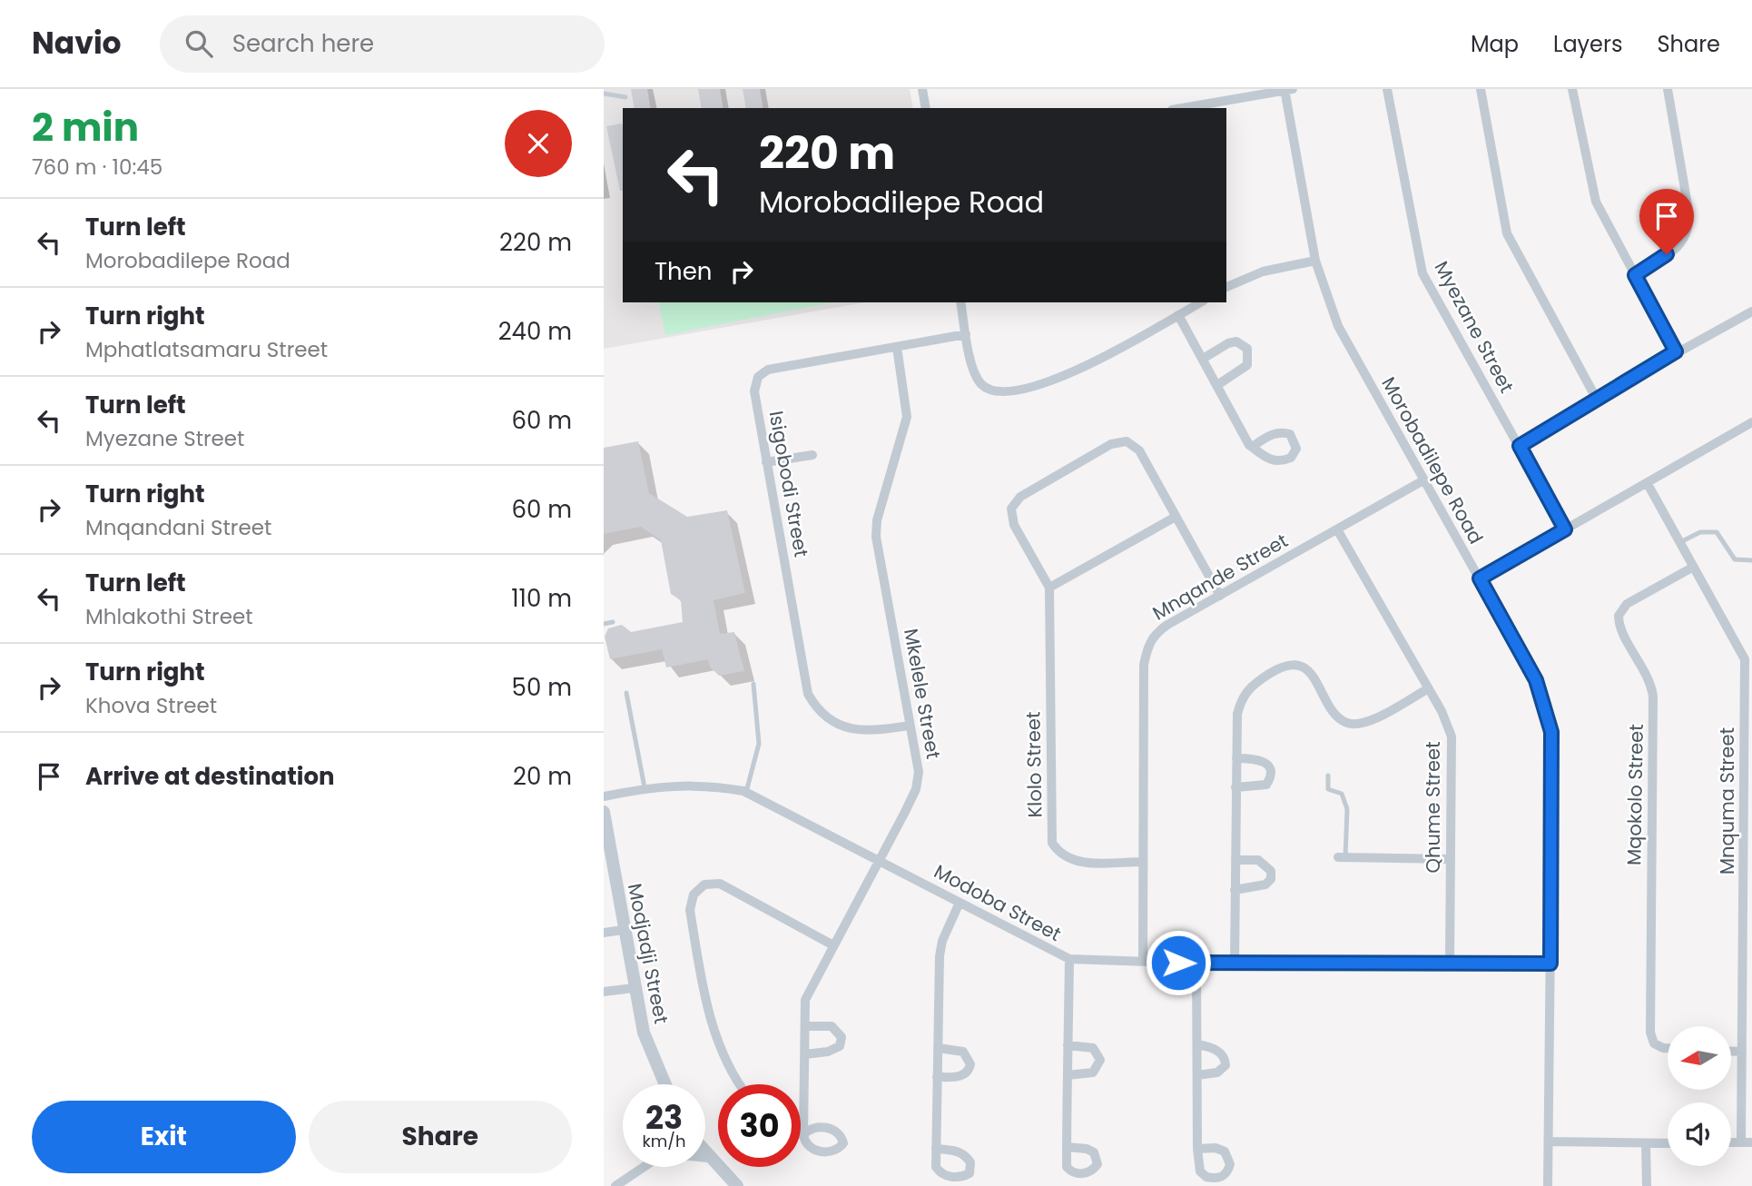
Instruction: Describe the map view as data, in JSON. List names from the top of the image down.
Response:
{
  "streets": {
    "street": [
      "Myezane Street",
      "Morobadilepe Road",
      "Isigobodi Street",
      "Mnqande Street",
      "Mkelele Street",
      "Klolo Street",
      "Mqokolo Street",
      "Mnquma Street",
      "Qhume Street",
      "Modoba Street",
      "Modjadji Street"
    ]
  },
  "crossings": [
    ["Morobadilepe Road", "Mnqande Street"],
    ["Morobadilepe Road", "Modoba Street"],
    ["Isigobodi Street", "Mkelele Street"],
    ["Mnqande Street", "Klolo Street"],
    ["Mnqande Street", "Qhume Street"],
    ["Mnqande Street", "Modoba Street"],
    ["Mkelele Street", "Modoba Street"],
    ["Mqokolo Street", "Mnquma Street"],
    ["Qhume Street", "Modoba Street"]
  ],
  "north": "left",
  "page": {
    "header": "Navio",
    "search": "Search here",
    "nav": ["Map", "Layers", "Share"],
    "heading": ["2 min", "760 m · 10:45"],
    "turn": ["220 m", "Morobadilepe Road"],
    "list": [
      {
        "name": "Turn left",
        "note": "Morobadilepe Road",
        "value": "220 m"
      },
      {
        "name": "Turn right",
        "note": "Mphatlatsamaru Street",
        "value": "240 m"
      },
      {
        "name": "Turn left",
        "note": "Myezane Street",
        "value": "60 m"
      },
      {
        "name": "Turn right",
        "note": "Mnqandani Street",
        "value": "60 m"
      },
      {
        "name": "Turn left",
        "note": "Mhlakothi Street",
        "value": "110 m"
      },
      {
        "name": "Turn right",
        "note": "Khova Street",
        "value": "50 m"
      },
      {
        "name": "Arrive at destination",
        "value": "20 m"
      }
    ],
    "then": "Then",
    "speed": "23 km/h",
    "limit": "30",
    "buttons": ["Exit", "Share"]
  }
}
